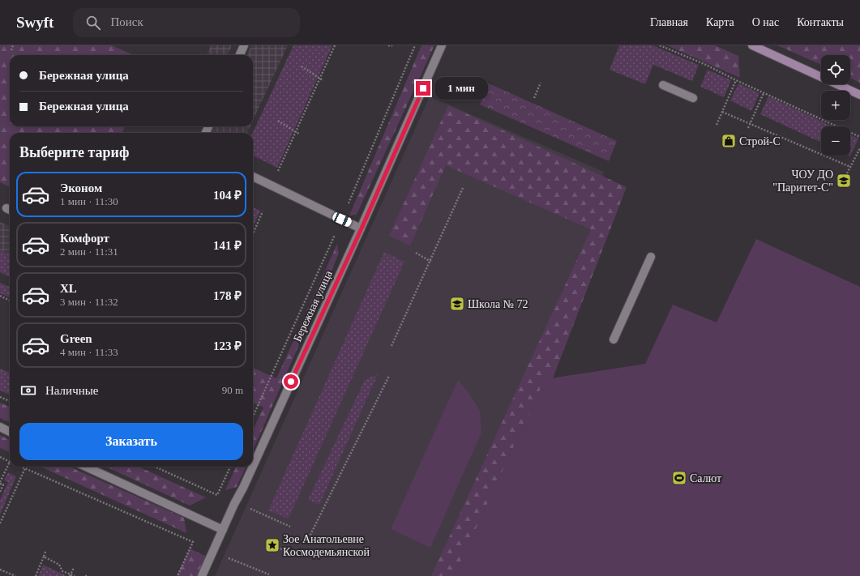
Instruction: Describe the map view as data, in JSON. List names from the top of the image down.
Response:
{
  "streets": {
    "street": ["Бережная улица"]
  },
  "places": {
    "shop": ["Строй-С"],
    "school or university": ["ЧОУ ДО \"Паритет-С\"", "Школа № 72"],
    "sports": ["Салют"],
    "place": ["Зое Анатольевне Космодемьянской"]
  },
  "page": {
    "header": "Swyft",
    "search": "Поиск",
    "nav": [
      "Главная",
      "Карта",
      "О нас",
      "Контакты"
    ],
    "map_buttons": ["+", "−"],
    "banner": ["Бережная улица", "Бережная улица"],
    "bubble": "1 мин",
    "heading": "Выберите тариф",
    "list": [
      {
        "name": "Эконом",
        "note": "1 мин · 11:30",
        "value": "104 ₽"
      },
      {
        "name": "Комфорт",
        "note": "2 мин · 11:31",
        "value": "141 ₽"
      },
      {
        "name": "XL",
        "note": "3 мин · 11:32",
        "value": "178 ₽"
      },
      {
        "name": "Green",
        "note": "4 мин · 11:33",
        "value": "123 ₽"
      }
    ],
    "pay": ["Наличные", "90 m"],
    "buttons": "Заказать"
  }
}
